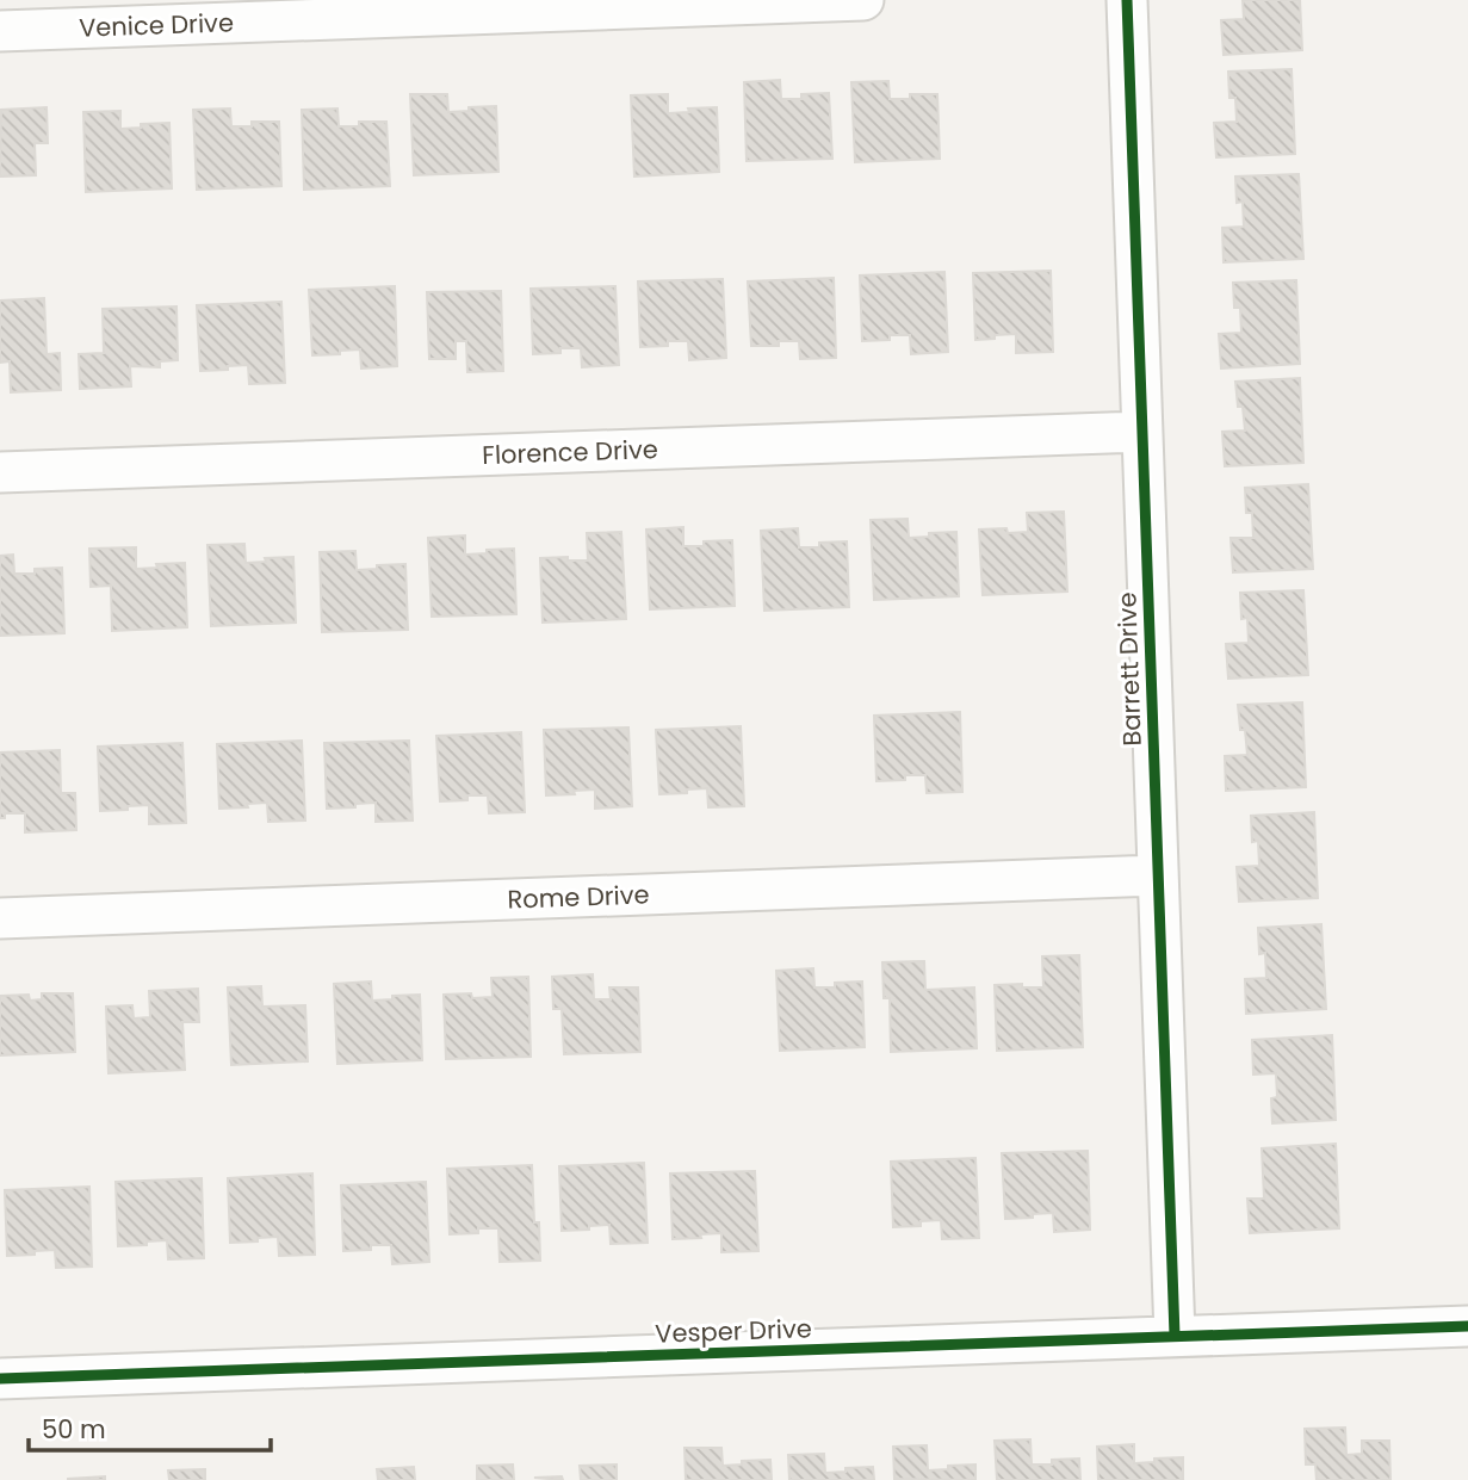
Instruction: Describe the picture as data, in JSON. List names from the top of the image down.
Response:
{
  "streets": {
    "street": [
      "Venice Drive",
      "Florence Drive",
      "Barrett Drive",
      "Rome Drive",
      "Vesper Drive"
    ]
  },
  "crossings": [
    ["Florence Drive", "Barrett Drive"],
    ["Barrett Drive", "Rome Drive"],
    ["Barrett Drive", "Vesper Drive"]
  ],
  "scale_bar": "50 m"
}
